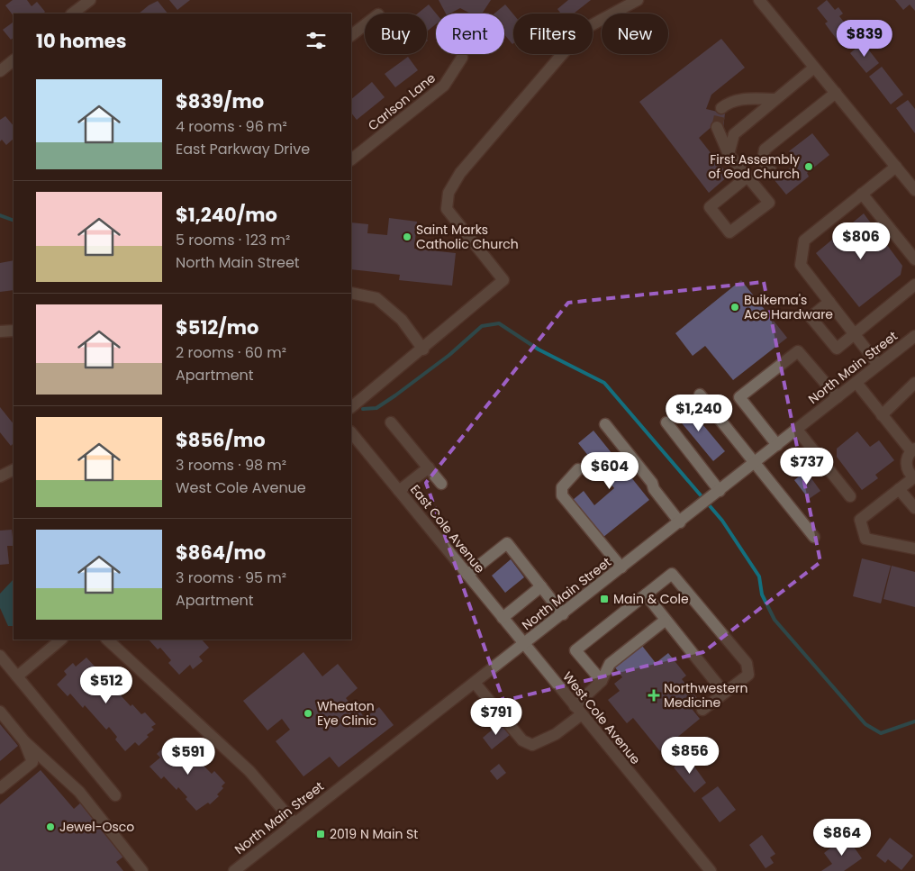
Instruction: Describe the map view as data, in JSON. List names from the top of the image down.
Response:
{
  "streets": {
    "street": [
      "Carlson Lane",
      "North Main Street",
      "East Cole Avenue",
      "West Cole Avenue"
    ]
  },
  "crossings": [
    ["North Main Street", "East Cole Avenue"],
    ["North Main Street", "West Cole Avenue"],
    ["East Cole Avenue", "West Cole Avenue"]
  ],
  "places": {
    "other": [
      "First Assembly of God Church",
      "Saint Marks Catholic Church",
      "Buikema's Ace Hardware",
      "Wheaton Eye Clinic",
      "Jewel-Osco"
    ],
    "transit": ["Main & Cole", "2019 N Main St"],
    "health": ["Northwestern Medicine"]
  },
  "page": {
    "chip": [
      "Buy",
      "Rent",
      "Filters",
      "New"
    ],
    "heading": "10 homes",
    "price": [
      "$839",
      "$806",
      "$1,240",
      "$737",
      "$604",
      "$512",
      "$791",
      "$856",
      "$591",
      "$864"
    ],
    "list": [
      {
        "name": "$839/mo",
        "note": "4 rooms · 96 m² · East Parkway Drive"
      },
      {
        "name": "$1,240/mo",
        "note": "5 rooms · 123 m² · North Main Street"
      },
      {
        "name": "$512/mo",
        "note": "2 rooms · 60 m² · Apartment"
      },
      {
        "name": "$856/mo",
        "note": "3 rooms · 98 m² · West Cole Avenue"
      },
      {
        "name": "$864/mo",
        "note": "3 rooms · 95 m² · Apartment"
      }
    ]
  }
}
